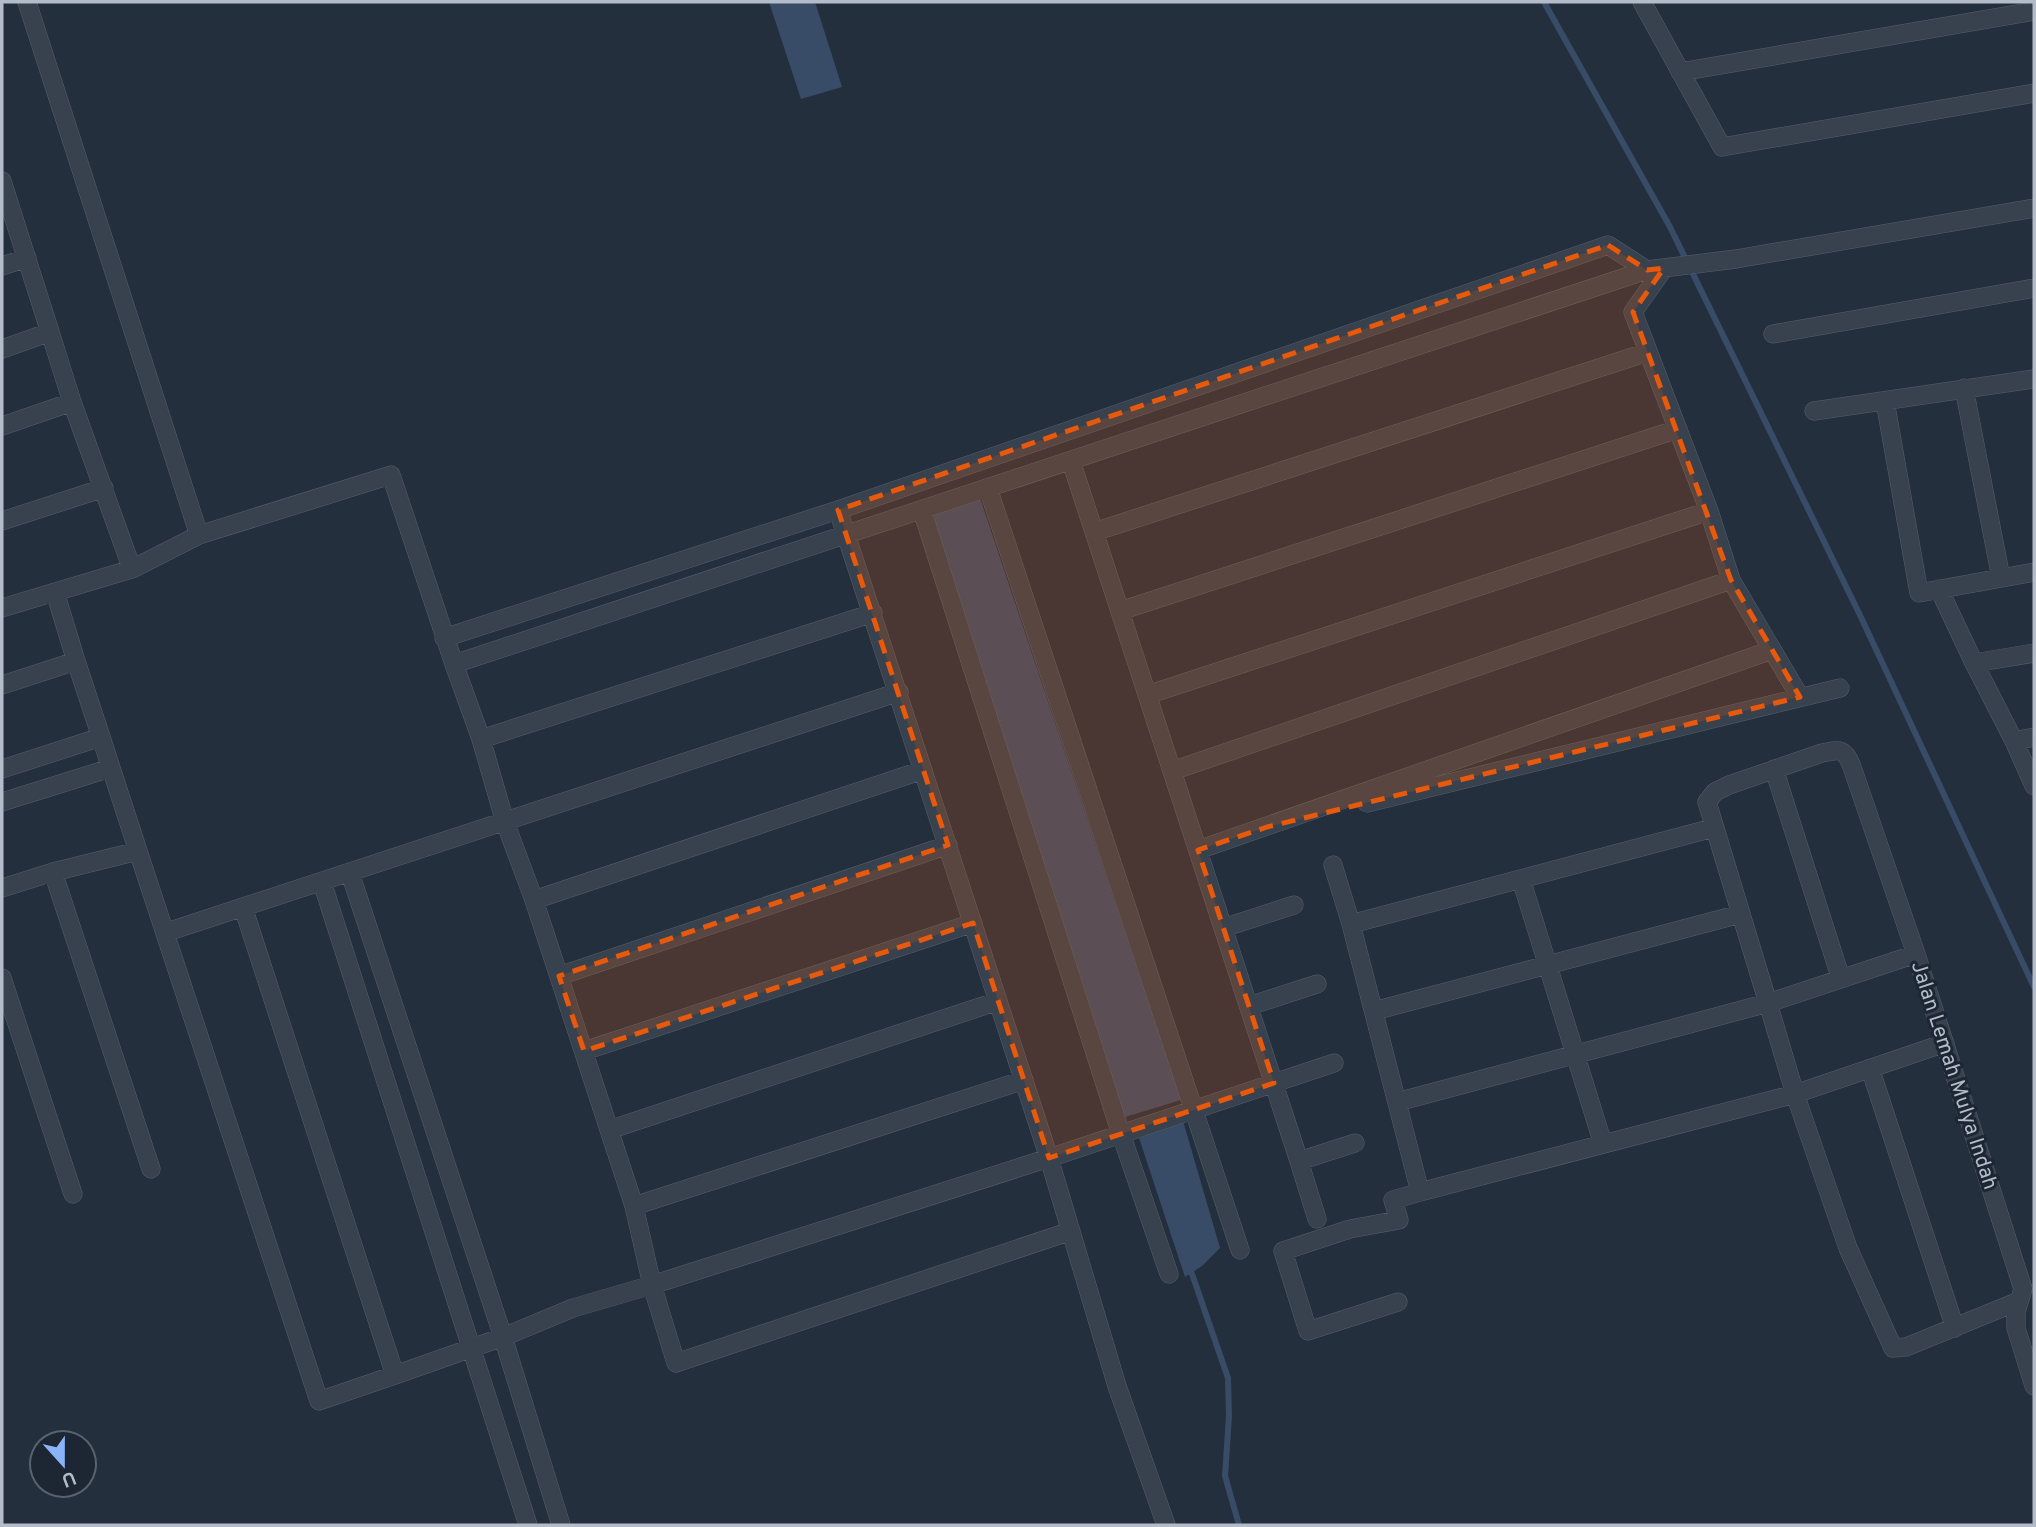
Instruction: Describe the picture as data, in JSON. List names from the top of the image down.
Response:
{
  "streets": {
    "street": ["Jalan Lemah Mulya Indah"]
  },
  "north": "bottom"
}
